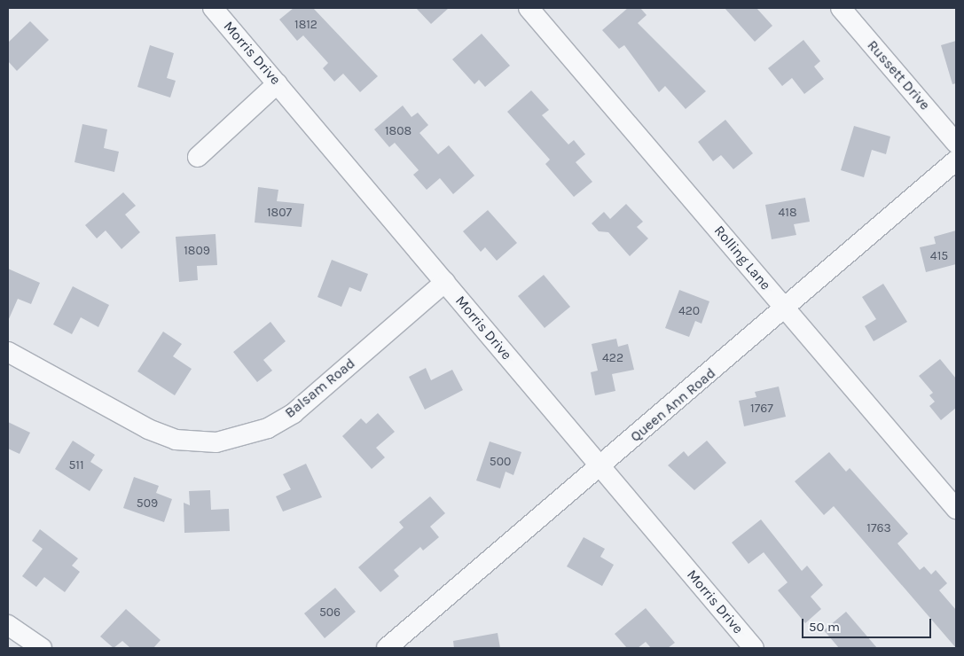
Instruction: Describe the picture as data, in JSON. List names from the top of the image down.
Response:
{
  "streets": {
    "street": [
      "Morris Drive",
      "Russett Drive",
      "Rolling Lane",
      "Balsam Road",
      "Queen Ann Road"
    ]
  },
  "crossings": [
    ["Morris Drive", "Balsam Road"],
    ["Morris Drive", "Queen Ann Road"],
    ["Rolling Lane", "Queen Ann Road"]
  ],
  "house_numbers": [
    "1812",
    "1808",
    "1807",
    "418",
    "1809",
    "415",
    "420",
    "422",
    "1767",
    "500",
    "511",
    "509",
    "1763",
    "506"
  ],
  "scale_bar": "50 m"
}
